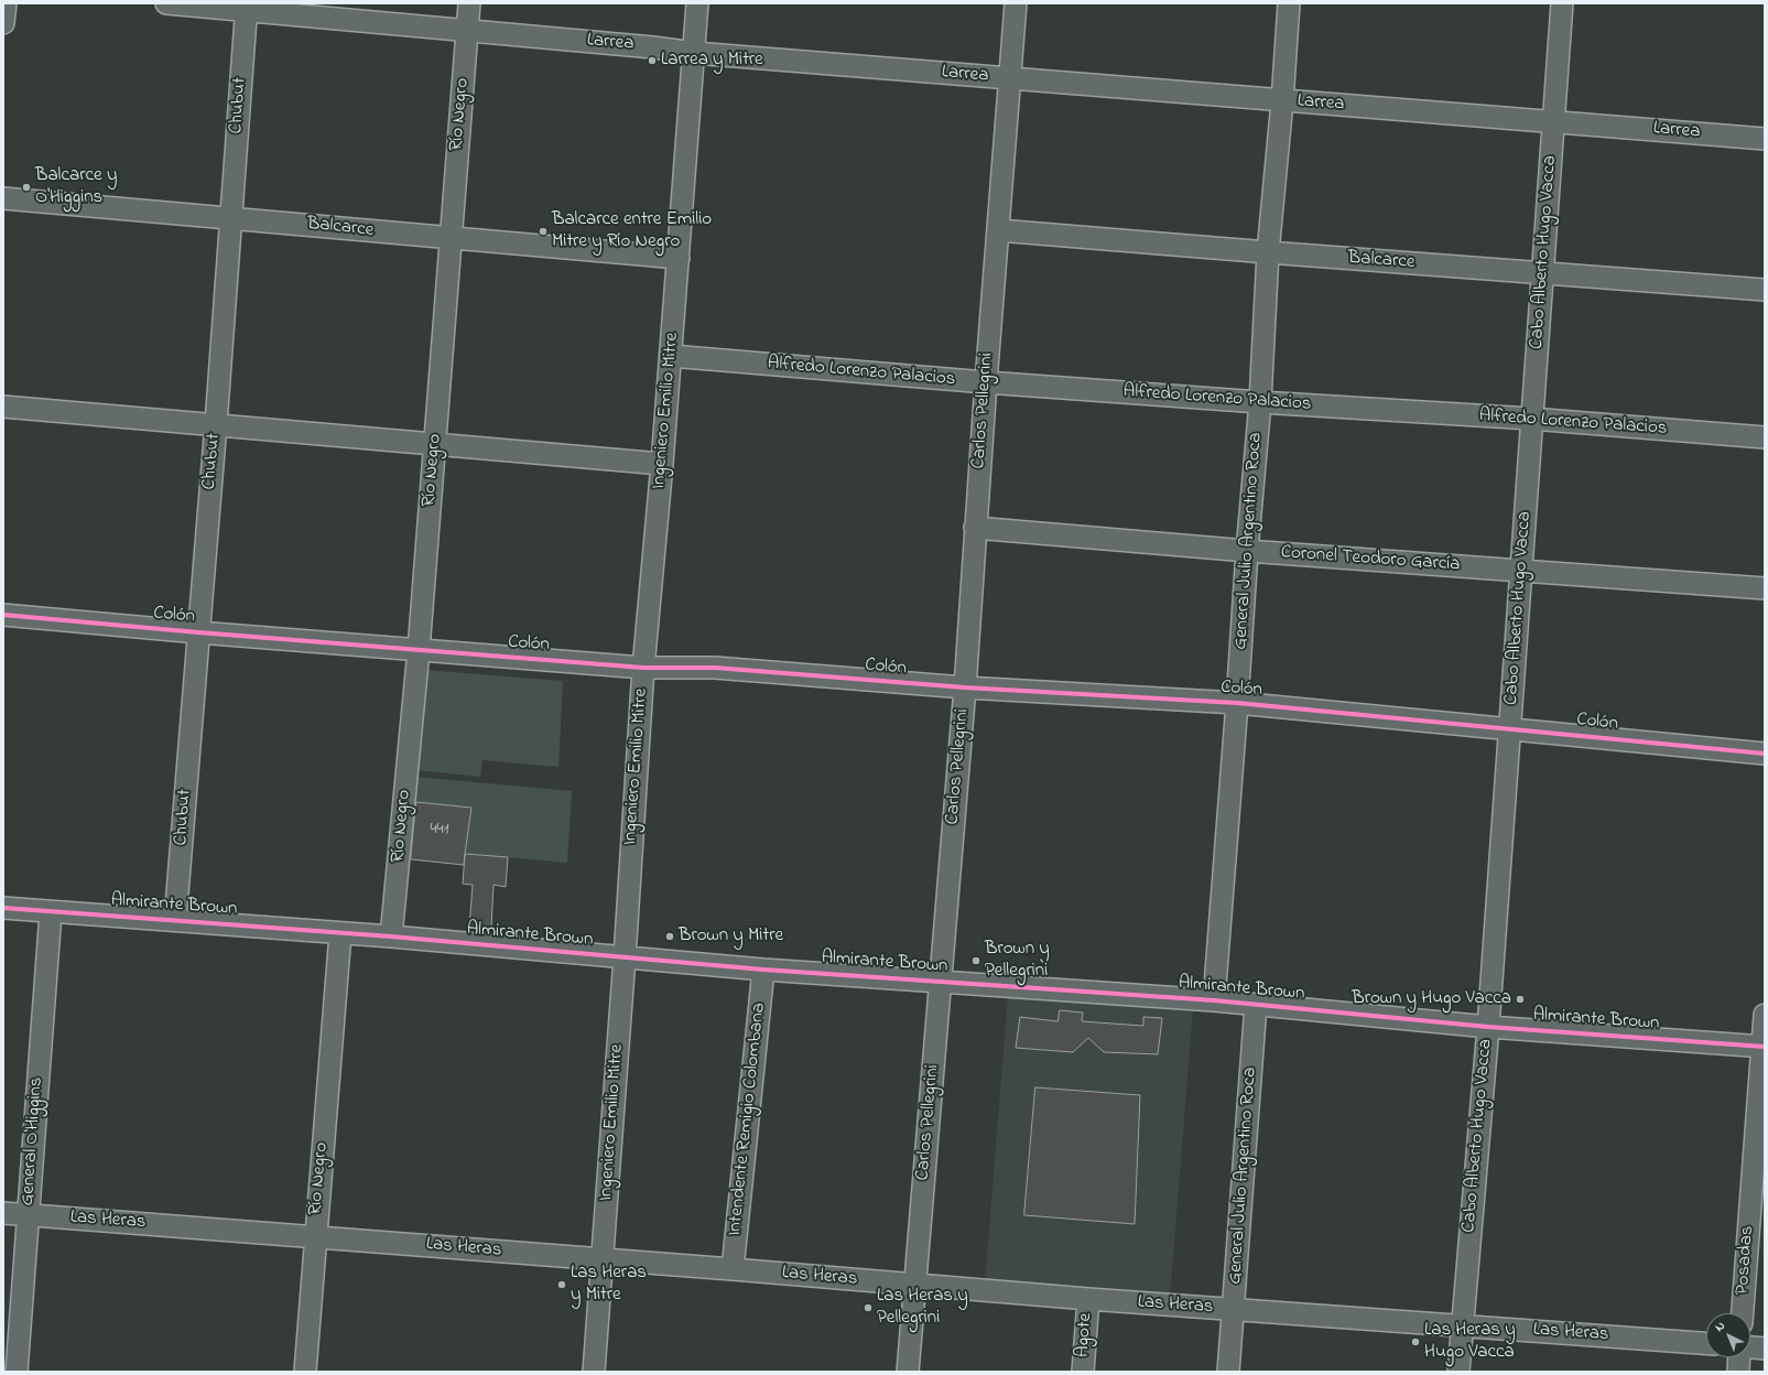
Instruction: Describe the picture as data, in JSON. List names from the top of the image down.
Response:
{
  "streets": {
    "street": [
      "Larrea",
      "Chubut",
      "Río Negro",
      "Balcarce",
      "Cabo Alberto Hugo Vacca",
      "Alfredo Lorenzo Palacios",
      "Ingeniero Emilio Mitre",
      "Carlos Pellegrini",
      "General Julio Argentino Roca",
      "Coronel Teodoro García",
      "Colón",
      "Almirante Brown",
      "Intendente Remigio Colombana",
      "General O'Higgins",
      "Las Heras",
      "Posadas",
      "Agote"
    ]
  },
  "crossings": [
    ["Larrea", "Chubut"],
    ["Larrea", "Río Negro"],
    ["Larrea", "Cabo Alberto Hugo Vacca"],
    ["Larrea", "Ingeniero Emilio Mitre"],
    ["Larrea", "Carlos Pellegrini"],
    ["Larrea", "General Julio Argentino Roca"],
    ["Chubut", "Balcarce"],
    ["Chubut", "Colón"],
    ["Chubut", "Almirante Brown"],
    ["Río Negro", "Balcarce"],
    ["Río Negro", "Colón"],
    ["Río Negro", "Almirante Brown"],
    ["Río Negro", "Las Heras"],
    ["Balcarce", "Cabo Alberto Hugo Vacca"],
    ["Balcarce", "Ingeniero Emilio Mitre"],
    ["Balcarce", "Carlos Pellegrini"],
    ["Balcarce", "General Julio Argentino Roca"],
    ["Cabo Alberto Hugo Vacca", "Alfredo Lorenzo Palacios"],
    ["Cabo Alberto Hugo Vacca", "Coronel Teodoro García"],
    ["Cabo Alberto Hugo Vacca", "Colón"],
    ["Cabo Alberto Hugo Vacca", "Almirante Brown"],
    ["Cabo Alberto Hugo Vacca", "Las Heras"],
    ["Alfredo Lorenzo Palacios", "Ingeniero Emilio Mitre"],
    ["Alfredo Lorenzo Palacios", "Carlos Pellegrini"],
    ["Alfredo Lorenzo Palacios", "General Julio Argentino Roca"],
    ["Ingeniero Emilio Mitre", "Colón"],
    ["Ingeniero Emilio Mitre", "Almirante Brown"],
    ["Ingeniero Emilio Mitre", "Las Heras"],
    ["Carlos Pellegrini", "Coronel Teodoro García"],
    ["Carlos Pellegrini", "Colón"],
    ["Carlos Pellegrini", "Almirante Brown"],
    ["Carlos Pellegrini", "Las Heras"],
    ["General Julio Argentino Roca", "Coronel Teodoro García"],
    ["General Julio Argentino Roca", "Colón"],
    ["General Julio Argentino Roca", "Almirante Brown"],
    ["General Julio Argentino Roca", "Las Heras"],
    ["Almirante Brown", "Intendente Remigio Colombana"],
    ["Almirante Brown", "General O'Higgins"],
    ["Almirante Brown", "Posadas"],
    ["Intendente Remigio Colombana", "Las Heras"],
    ["General O'Higgins", "Las Heras"],
    ["Las Heras", "Agote"]
  ],
  "places": [
    "Larrea y Mitre",
    "Balcarce y O'Higgins",
    "Balcarce entre Emilio Mitre y Río Negro",
    "Brown y Mitre",
    "Brown y Pellegrini",
    "Brown y Hugo Vacca",
    "Las Heras y Mitre",
    "Las Heras y Pellegrini",
    "Las Heras y Hugo Vacca"
  ],
  "house_numbers": ["441"],
  "north": "top left"
}
